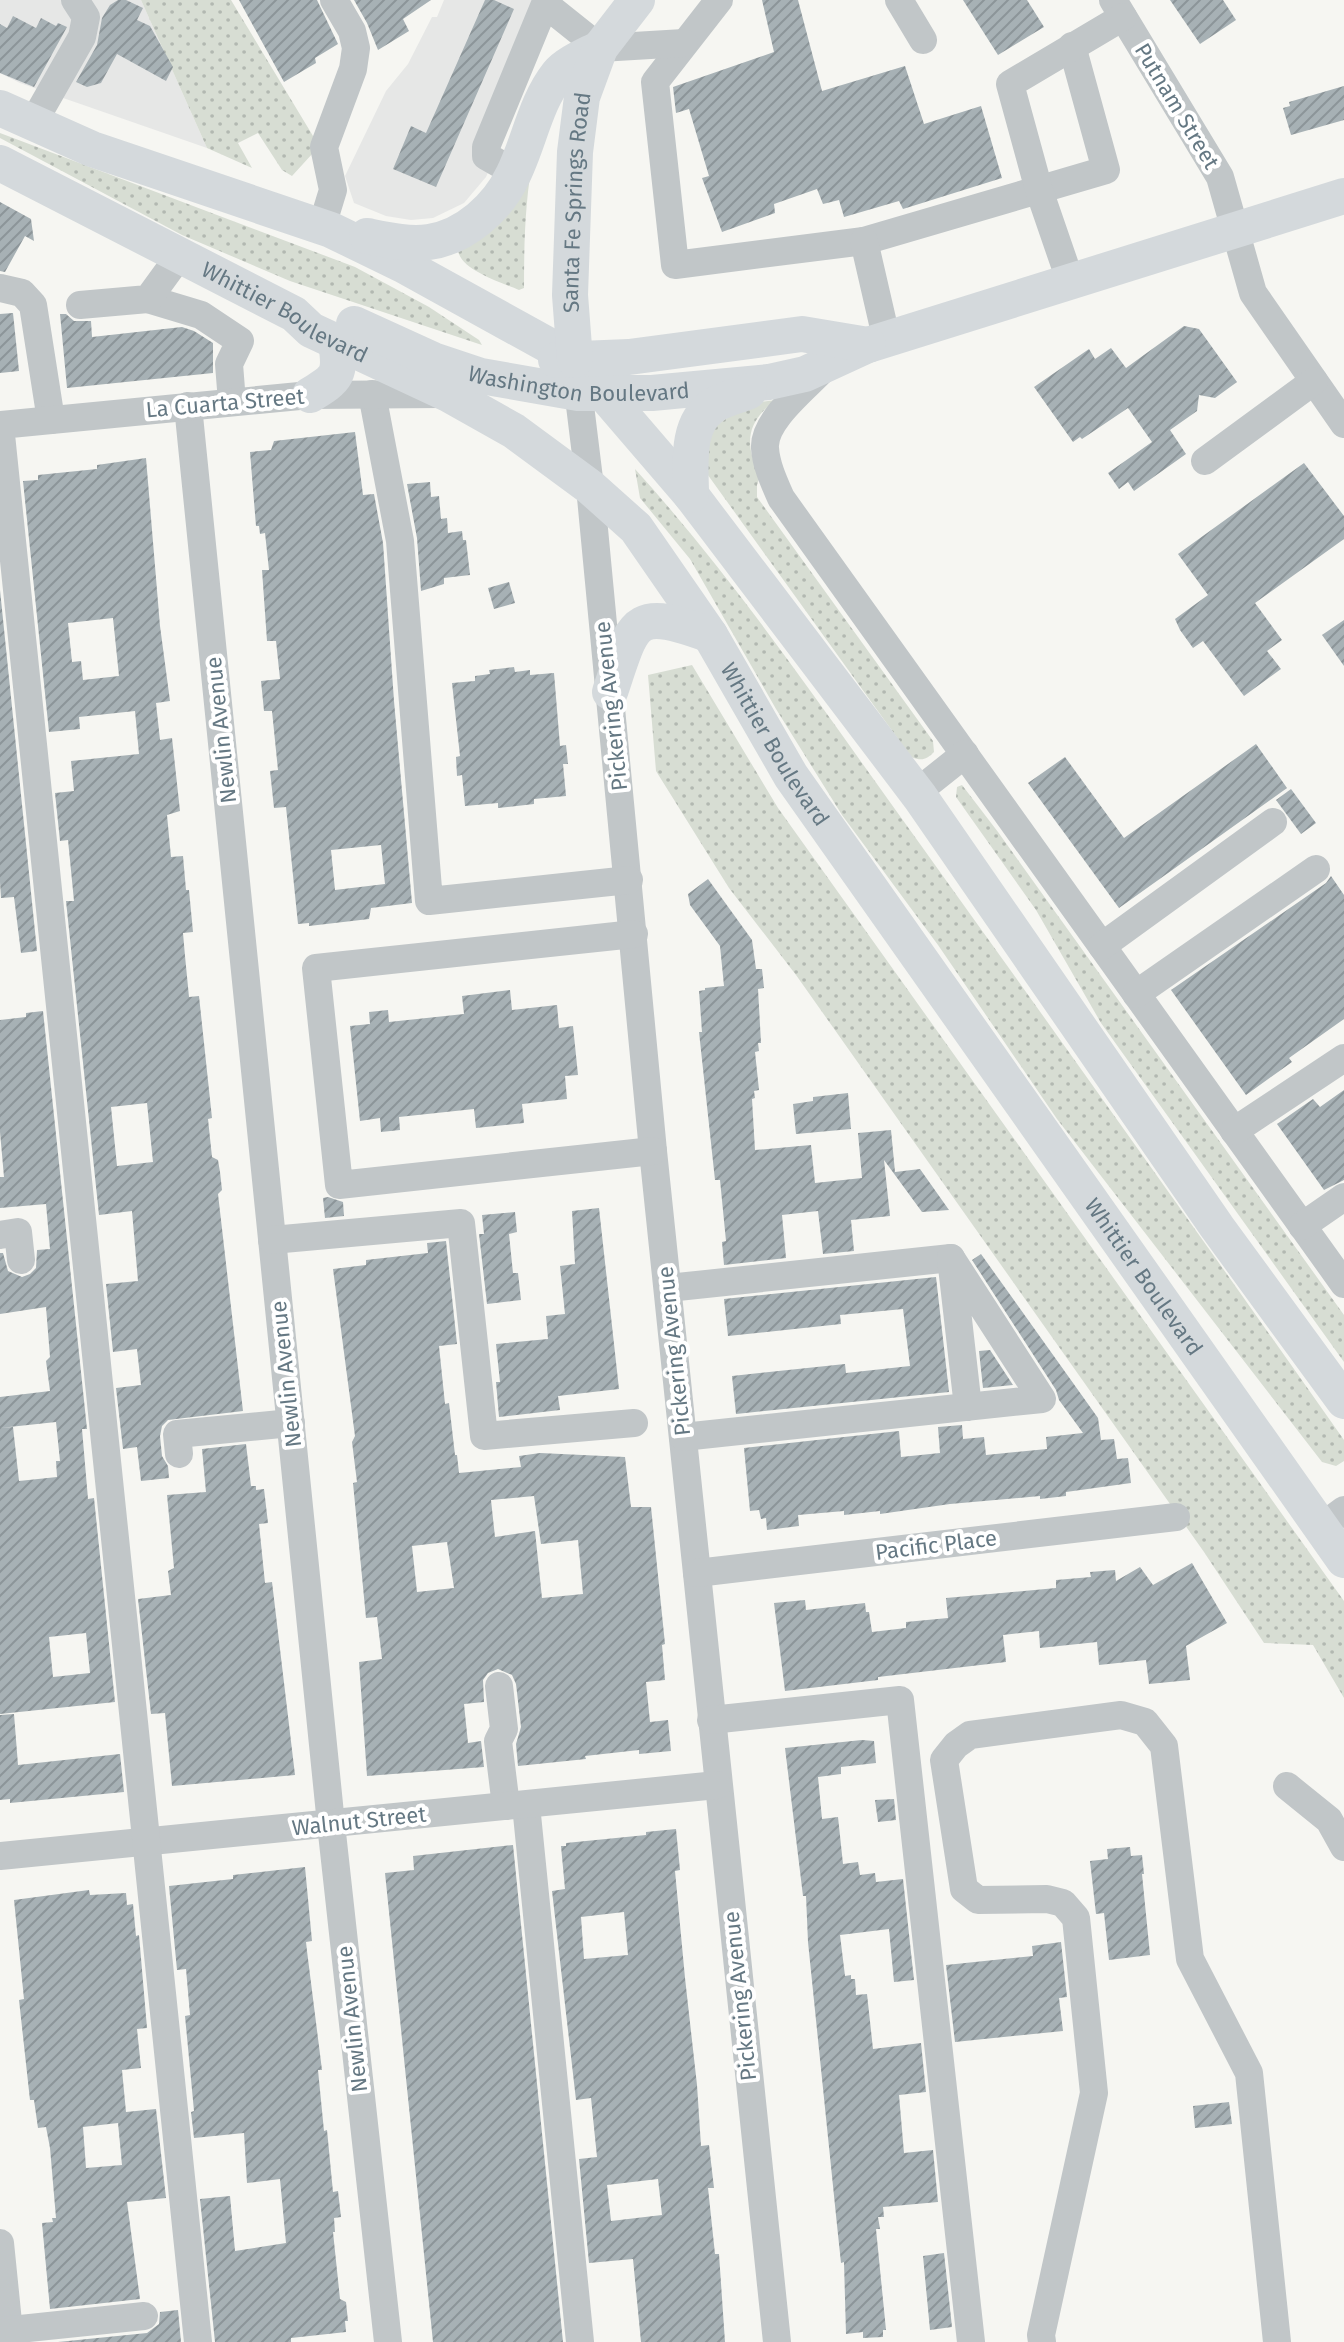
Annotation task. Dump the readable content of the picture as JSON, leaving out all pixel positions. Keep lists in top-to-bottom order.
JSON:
{
  "streets": {
    "main road": ["Santa Fe Springs Road", "Whittier Boulevard", "Washington Boulevard"],
    "street": [
      "Putnam Street",
      "La Cuarta Street",
      "Pickering Avenue",
      "Newlin Avenue",
      "Pacific Place",
      "Walnut Street"
    ]
  },
  "crossings": [
    ["Putnam Street", "Washington Boulevard"],
    ["Santa Fe Springs Road", "Washington Boulevard"],
    ["Santa Fe Springs Road", "Pickering Avenue"],
    ["Whittier Boulevard", "La Cuarta Street"],
    ["Whittier Boulevard", "Pickering Avenue"],
    ["Washington Boulevard", "Pickering Avenue"],
    ["La Cuarta Street", "Newlin Avenue"],
    ["Pickering Avenue", "Pacific Place"],
    ["Pickering Avenue", "Walnut Street"],
    ["Newlin Avenue", "Walnut Street"]
  ]
}
